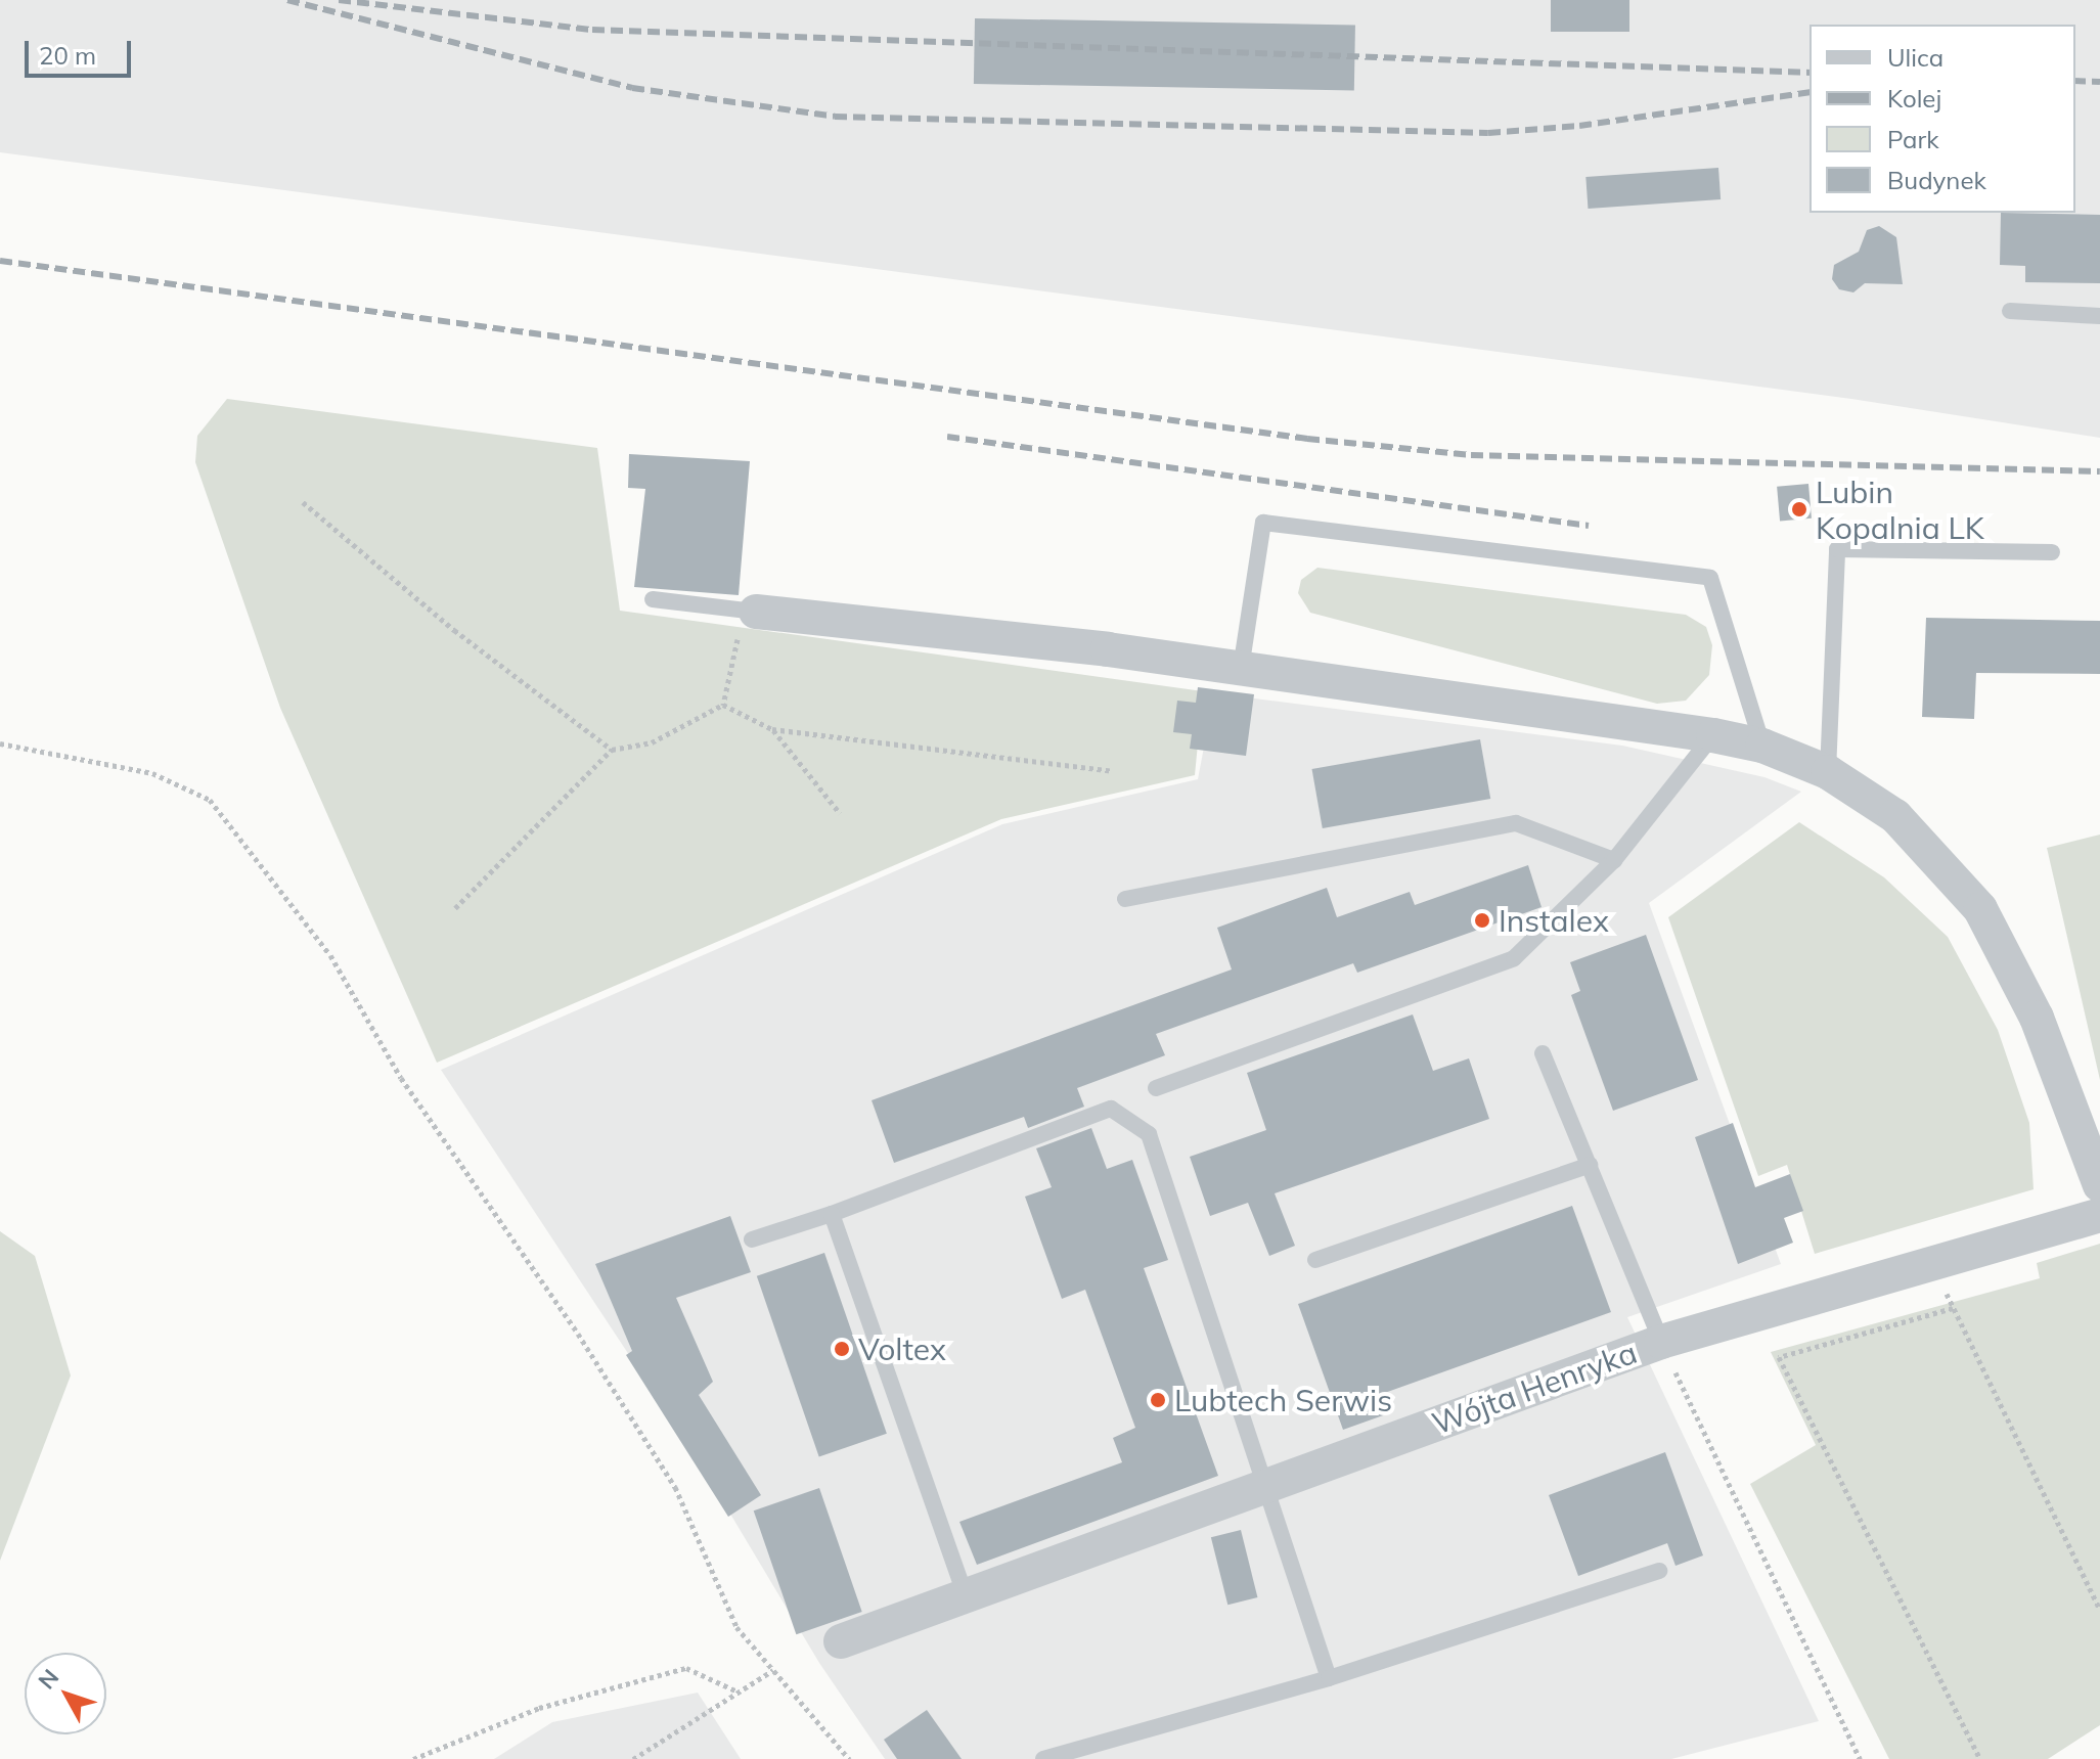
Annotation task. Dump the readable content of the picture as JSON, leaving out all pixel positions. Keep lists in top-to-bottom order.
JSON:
{
  "streets": {
    "street": ["Wójta Henryka"]
  },
  "places": [
    "Lubin Kopalnia LK",
    "Instalex",
    "Voltex",
    "Lubtech Serwis"
  ],
  "legend": [
    "Ulica",
    "Kolej",
    "Park",
    "Budynek"
  ],
  "scale_bar": "20 m",
  "north": "top left"
}
